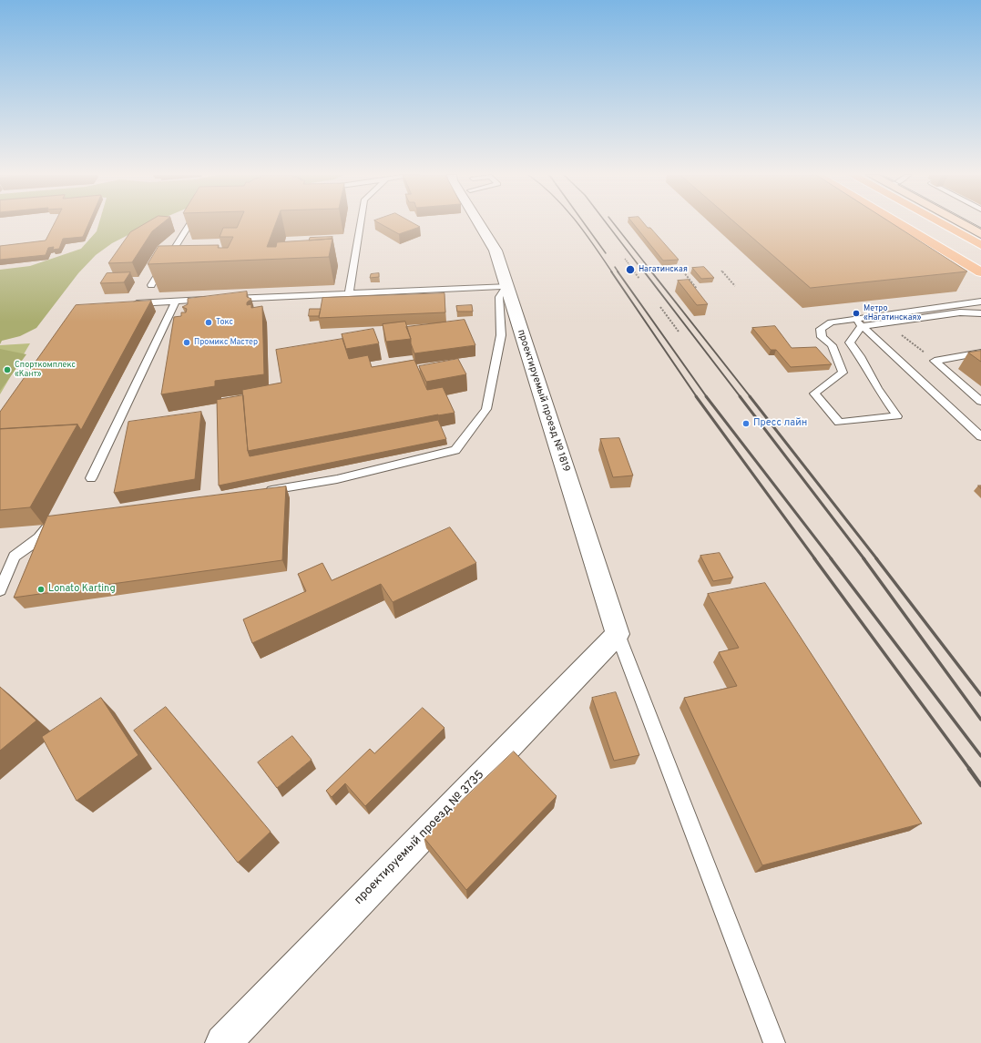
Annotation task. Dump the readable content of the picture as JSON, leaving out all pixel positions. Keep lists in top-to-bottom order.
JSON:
{
  "streets": {
    "street": ["проектируемый проезд № 1819", "проектируемый проезд № 3735"]
  },
  "crossings": [
    ["проектируемый проезд № 1819", "проектируемый проезд № 3735"]
  ],
  "places": [
    "Нагатинская",
    "Метро «Нагатинская»",
    "Токс",
    "Промикс Мастер",
    "Спорткомплекс «Кант»",
    "Пресс лайн",
    "Lonato Karting"
  ]
}
